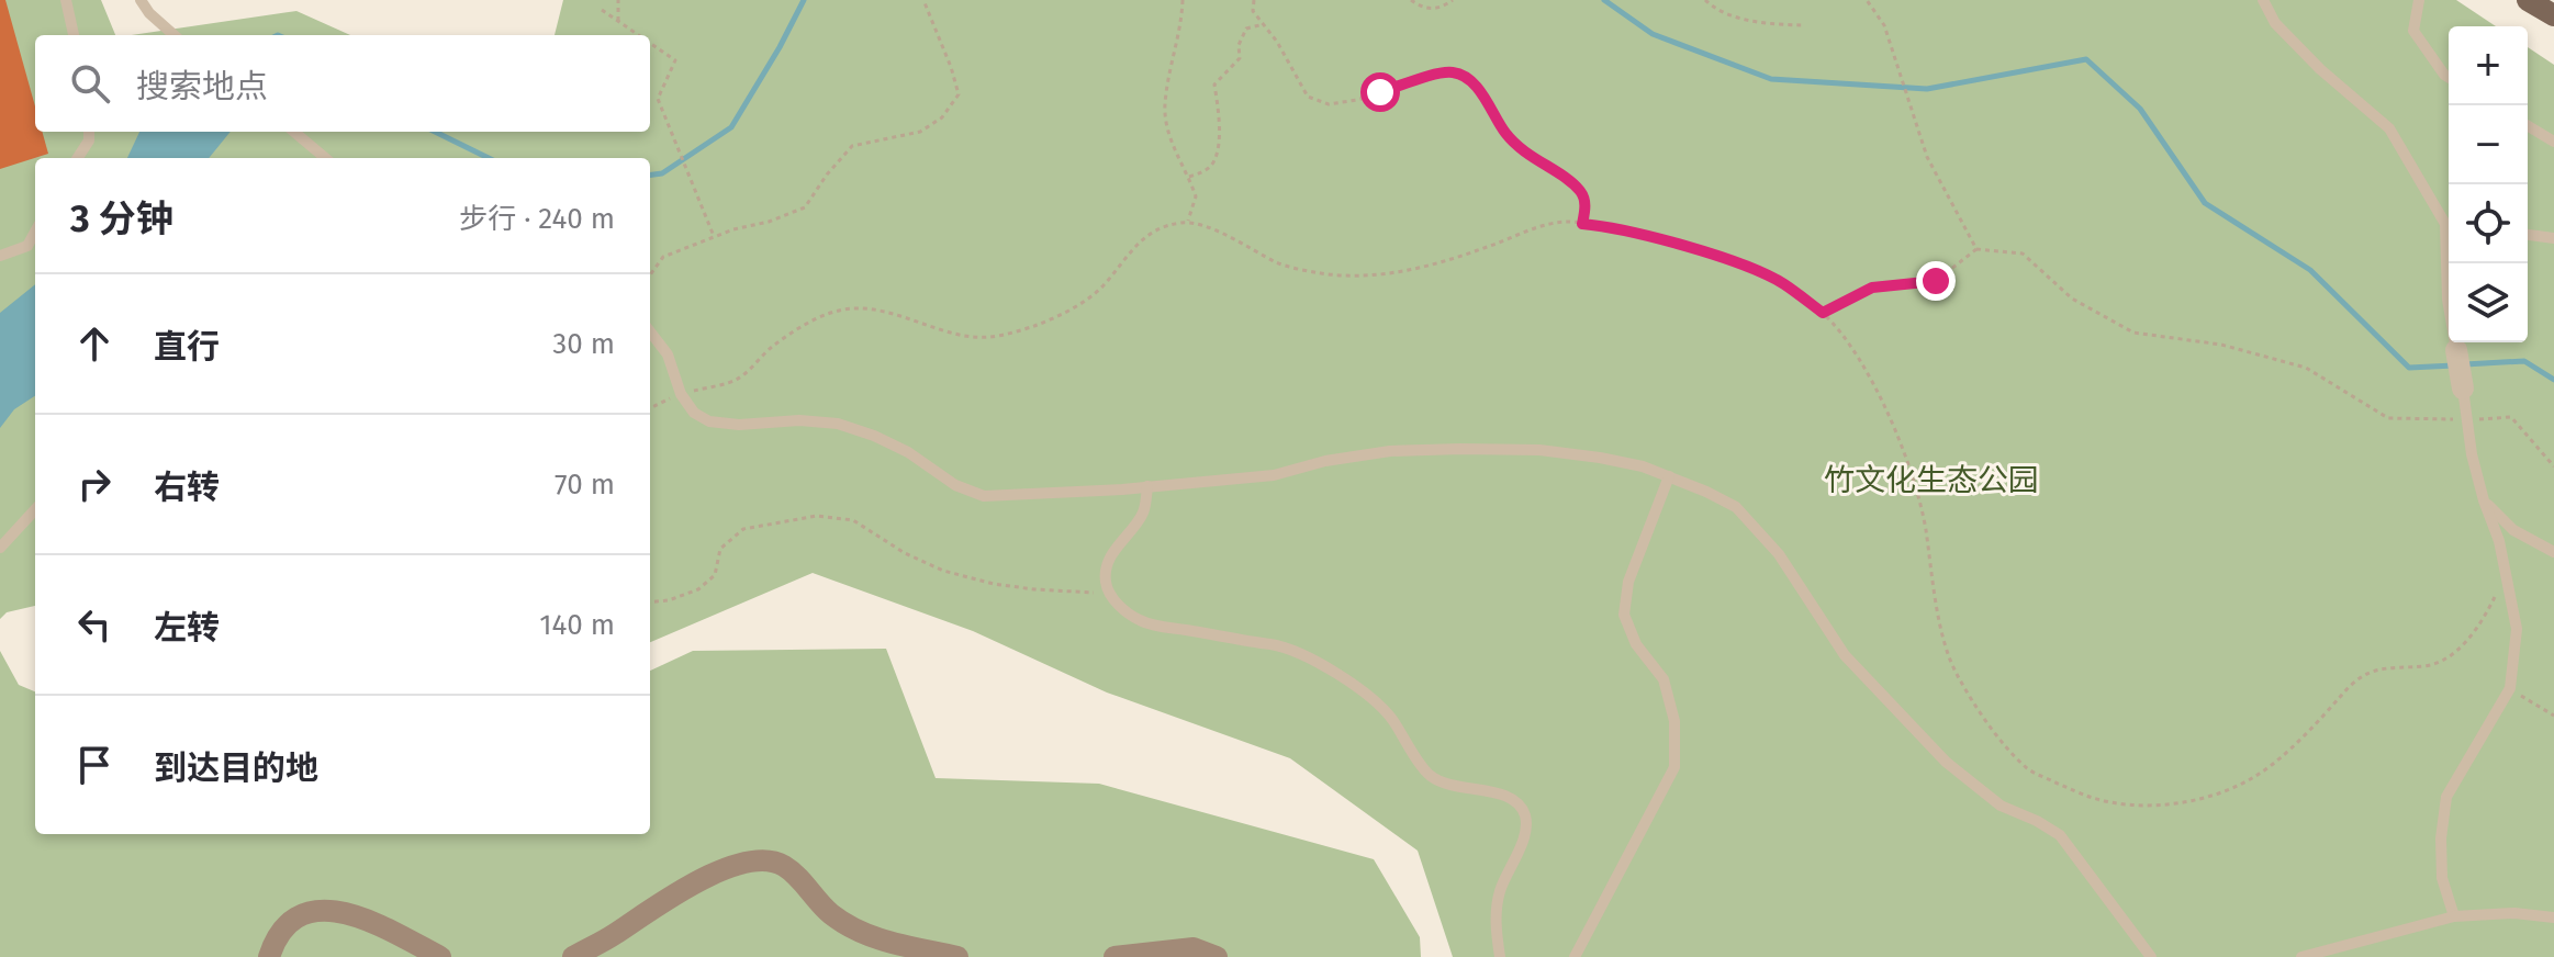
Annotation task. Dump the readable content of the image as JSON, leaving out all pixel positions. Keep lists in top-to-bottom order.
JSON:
{
  "parks": ["竹文化生态公园"],
  "page": {
    "map_buttons": ["+", "−"],
    "search": "搜索地点",
    "heading": ["3 分钟", "步行 · 240 m"],
    "list": [
      ["直行", "30 m"],
      ["右转", "70 m"],
      ["左转", "140 m"],
      "到达目的地"
    ]
  }
}
